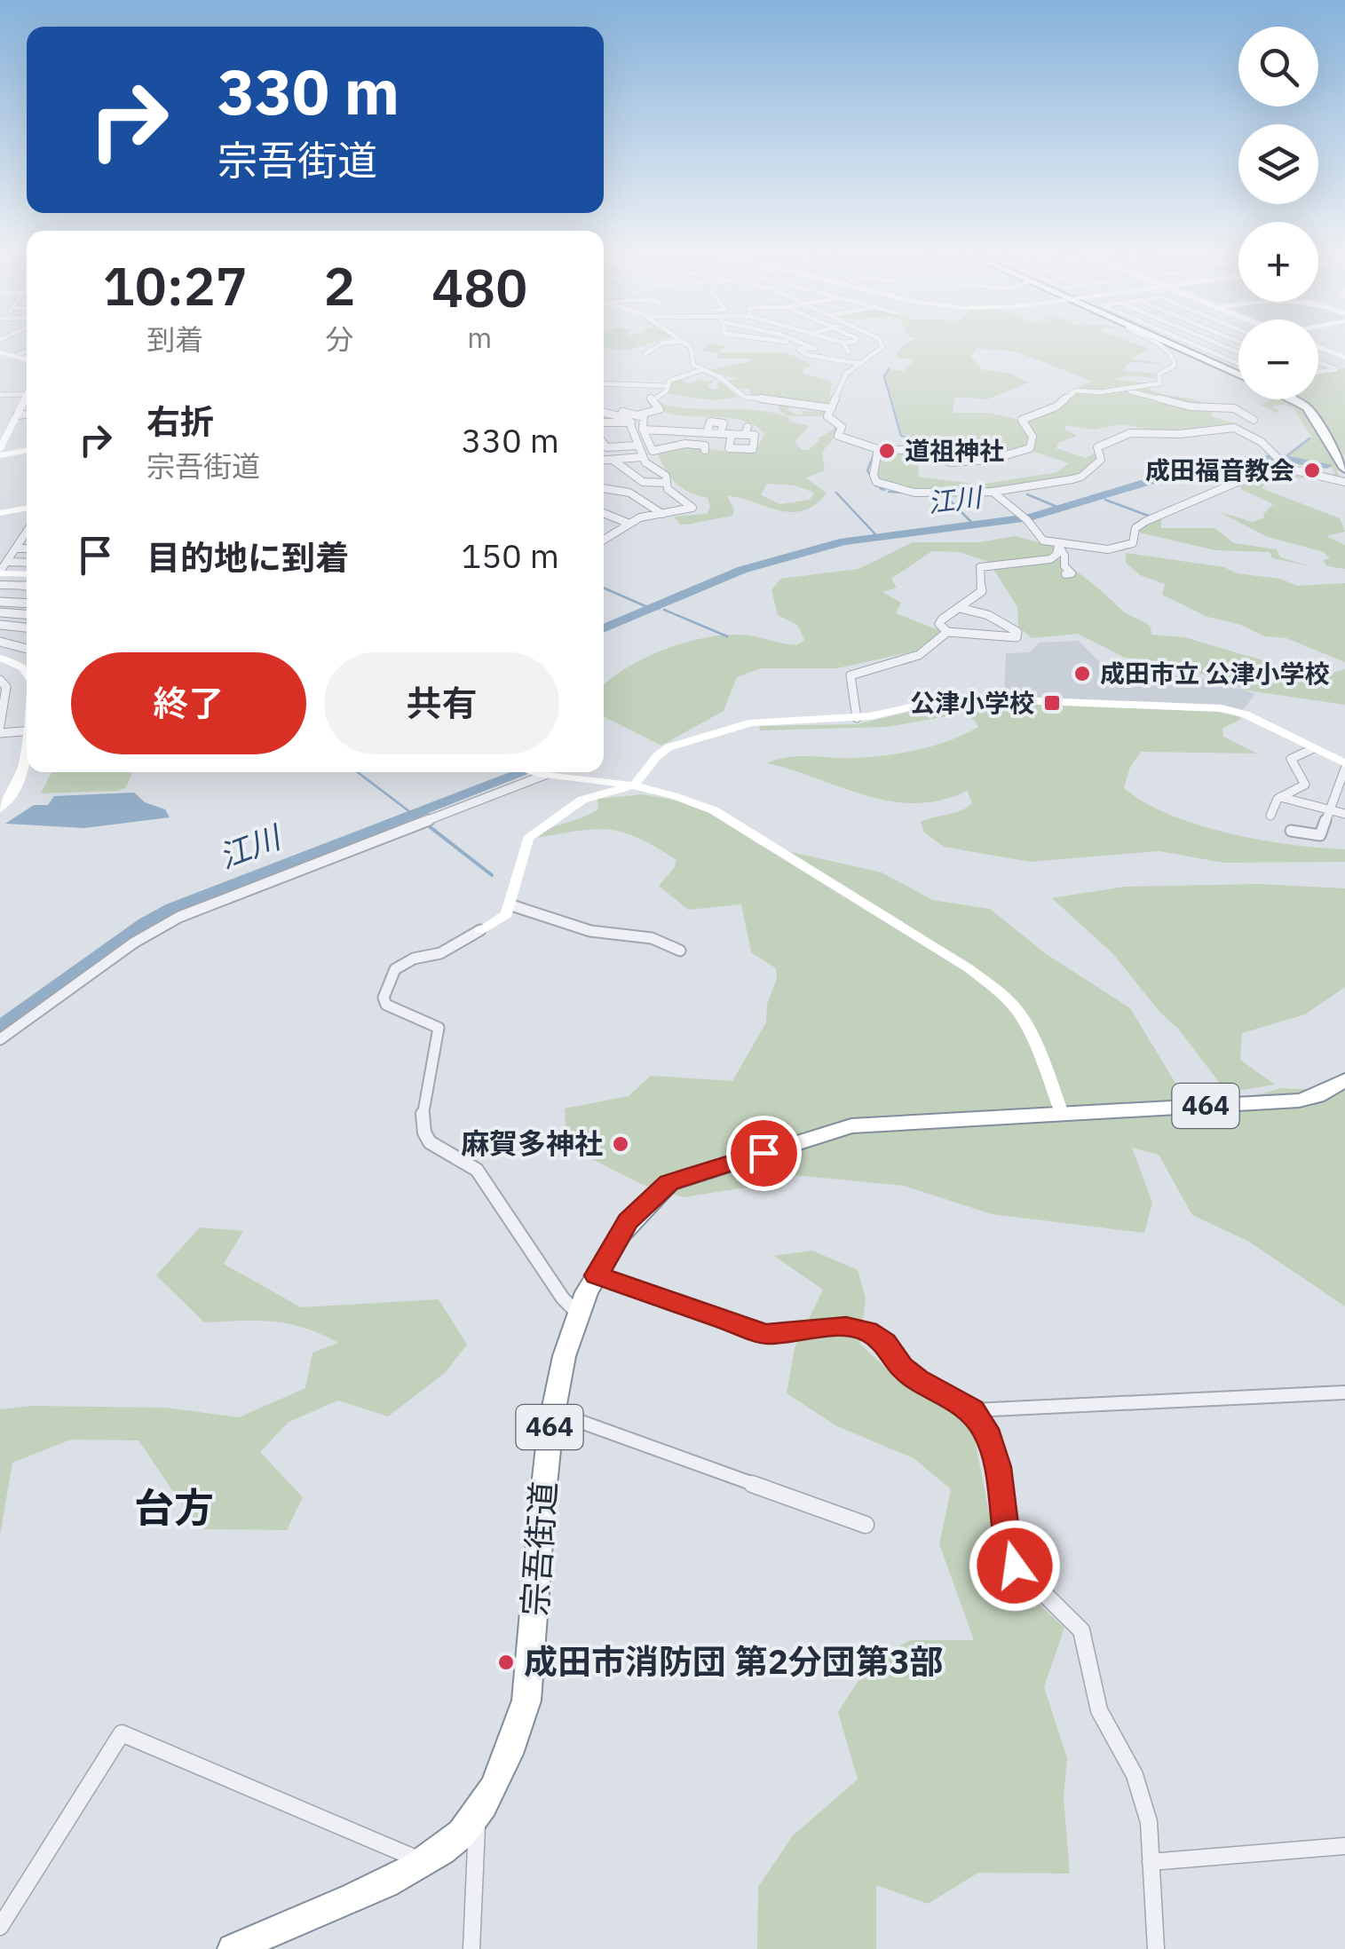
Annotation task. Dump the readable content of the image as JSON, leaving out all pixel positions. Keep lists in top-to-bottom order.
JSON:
{
  "streets": {
    "highway": ["464", "宗吾街道"]
  },
  "districts": ["台方"],
  "water": ["江川"],
  "places": {
    "other": [
      "道祖神社",
      "成田福音教会",
      "成田市立 公津小学校",
      "麻賀多神社",
      "成田市消防団 第2分団第3部"
    ],
    "transit": ["公津小学校"]
  },
  "page": {
    "map_buttons": ["+", "−"],
    "turn": ["330 m", "宗吾街道"],
    "eta": [
      "10:27",
      "到着",
      "2",
      "分",
      "480",
      "m"
    ],
    "list": [
      {
        "name": "右折",
        "note": "宗吾街道",
        "value": "330 m"
      },
      {
        "name": "目的地に到着",
        "value": "150 m"
      }
    ],
    "buttons": ["終了", "共有"]
  }
}
